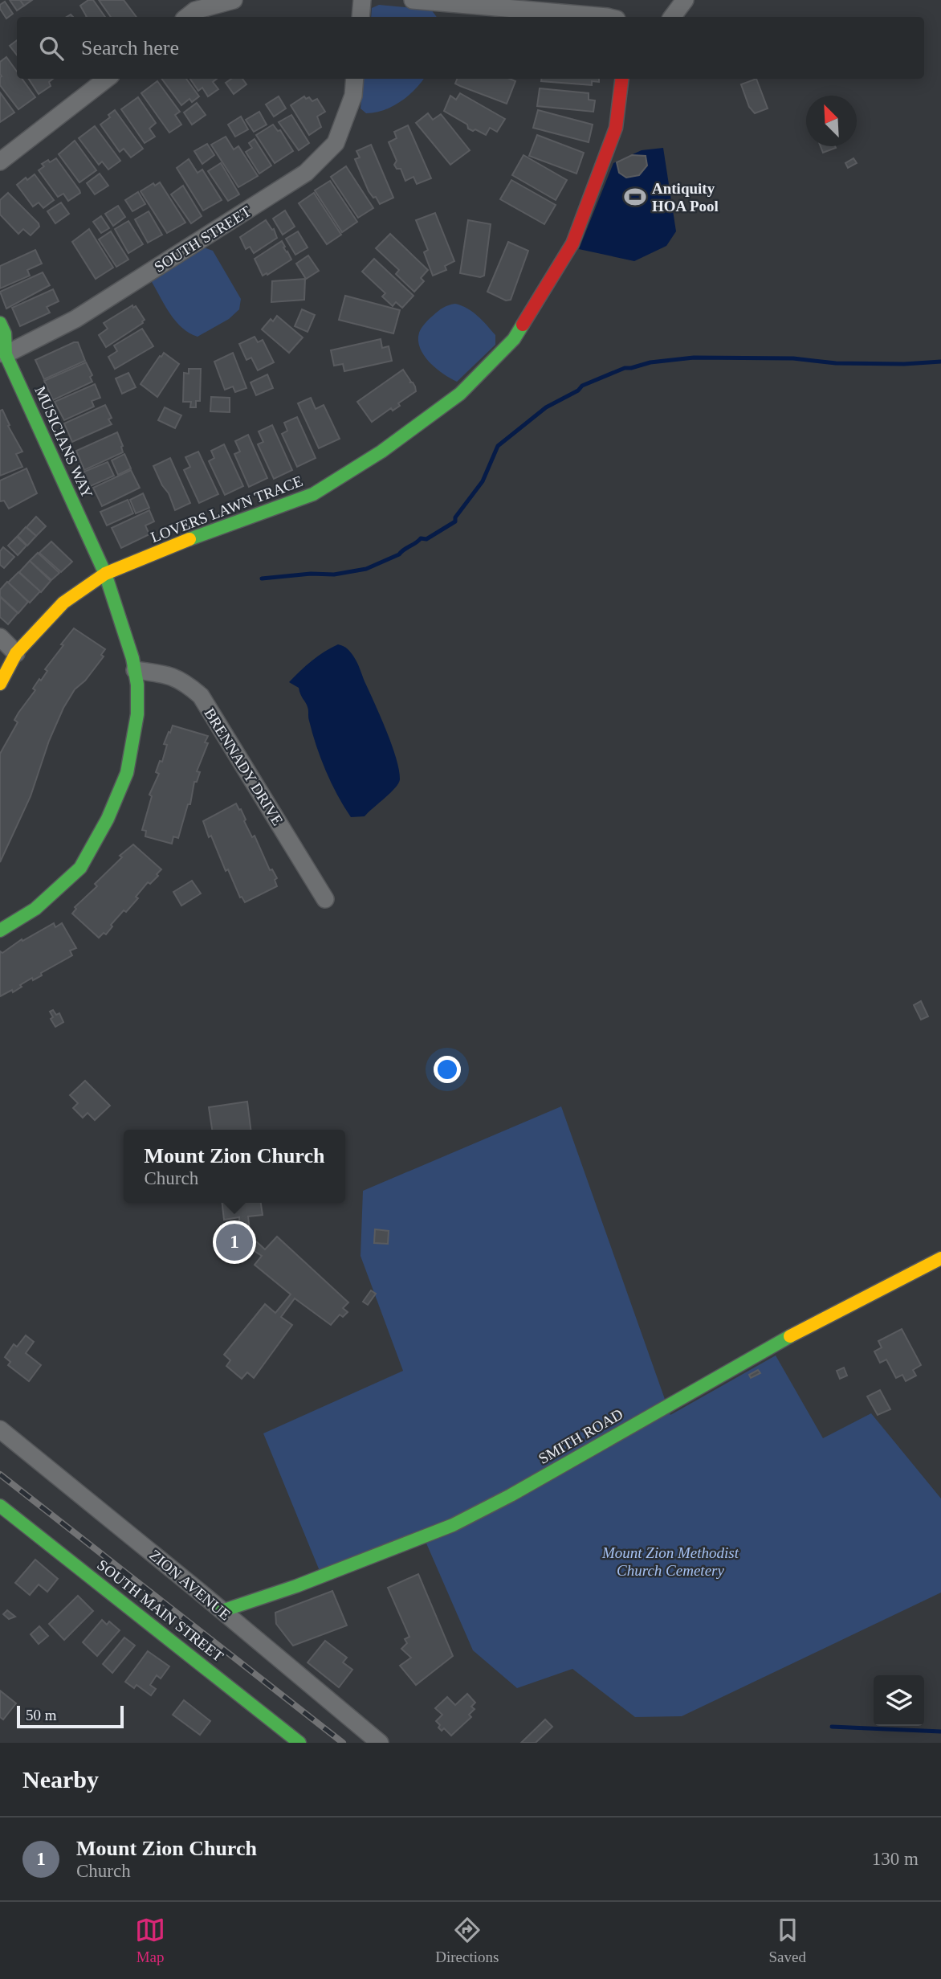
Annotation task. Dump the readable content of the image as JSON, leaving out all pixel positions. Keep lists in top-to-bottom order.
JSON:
{
  "streets": {
    "street": [
      "SOUTH STREET",
      "MUSICIANS WAY",
      "LOVERS LAWN TRACE",
      "BRENNADY DRIVE",
      "SMITH ROAD",
      "ZION AVENUE",
      "SOUTH MAIN STREET"
    ]
  },
  "crossings": [
    ["SOUTH STREET", "MUSICIANS WAY"],
    ["MUSICIANS WAY", "LOVERS LAWN TRACE"],
    ["MUSICIANS WAY", "BRENNADY DRIVE"],
    ["SMITH ROAD", "ZION AVENUE"]
  ],
  "parks": ["Mount Zion Methodist Church Cemetery"],
  "places": {
    "sports": ["Antiquity HOA Pool"]
  },
  "scale_bar": "50 m",
  "north": "top left",
  "page": {
    "search": "Search here",
    "popup": ["Mount Zion Church", "Church"],
    "pins": "1",
    "scale": "50 m",
    "heading": "Nearby",
    "list": [
      {
        "mark": "1",
        "name": "Mount Zion Church",
        "note": "Church",
        "value": "130 m"
      }
    ],
    "nav": ["Map", "Directions", "Saved"]
  }
}
